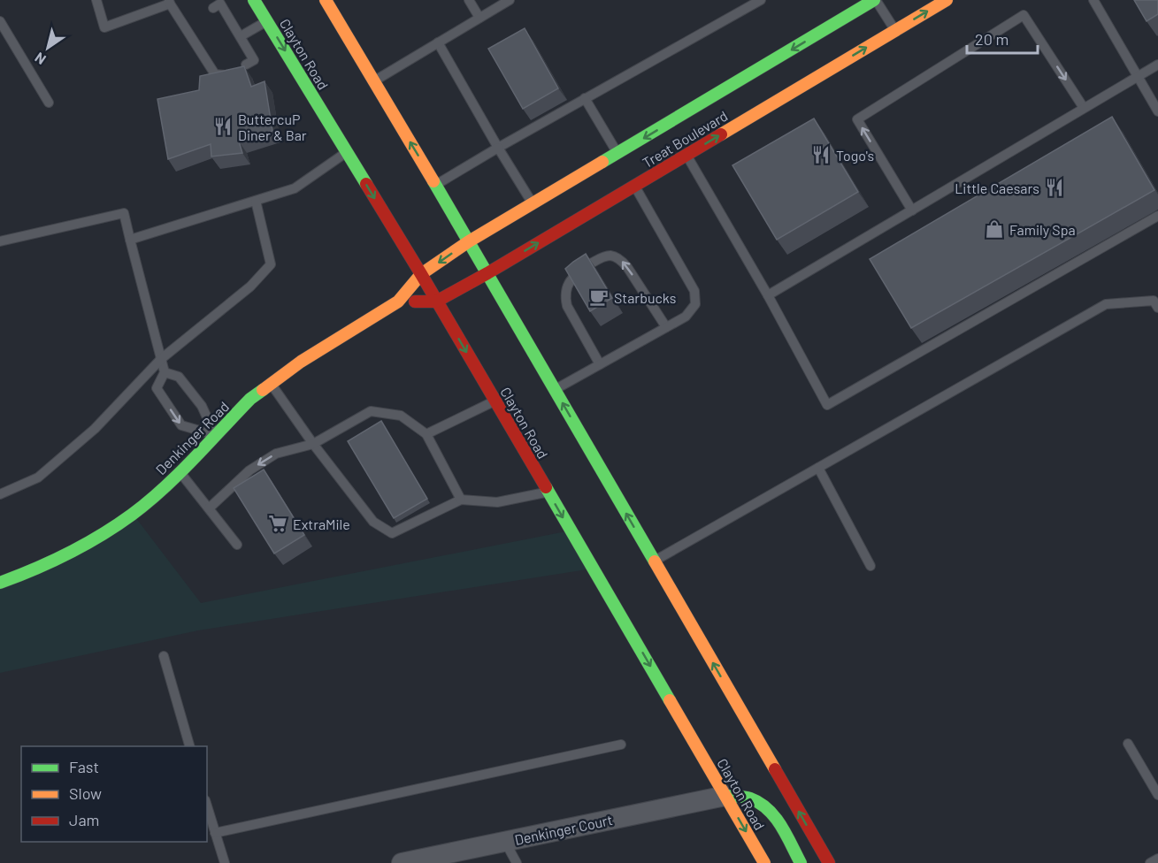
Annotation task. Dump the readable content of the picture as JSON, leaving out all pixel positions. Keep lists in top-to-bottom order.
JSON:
{
  "streets": {
    "main road": ["Clayton Road", "Treat Boulevard", "Denkinger Road"],
    "street": ["Denkinger Court"]
  },
  "crossings": [
    ["Clayton Road", "Treat Boulevard"],
    ["Clayton Road", "Denkinger Road"],
    ["Clayton Road", "Denkinger Court"],
    ["Treat Boulevard", "Denkinger Road"]
  ],
  "places": {
    "restaurant": ["ButtercuP Diner & Bar", "Togo's", "Little Caesars"],
    "shop": ["Family Spa"],
    "cafe": ["Starbucks"],
    "supermarket": ["ExtraMile"]
  },
  "legend": ["Fast", "Slow", "Jam"],
  "scale_bar": "20 m",
  "north": "bottom left"
}
